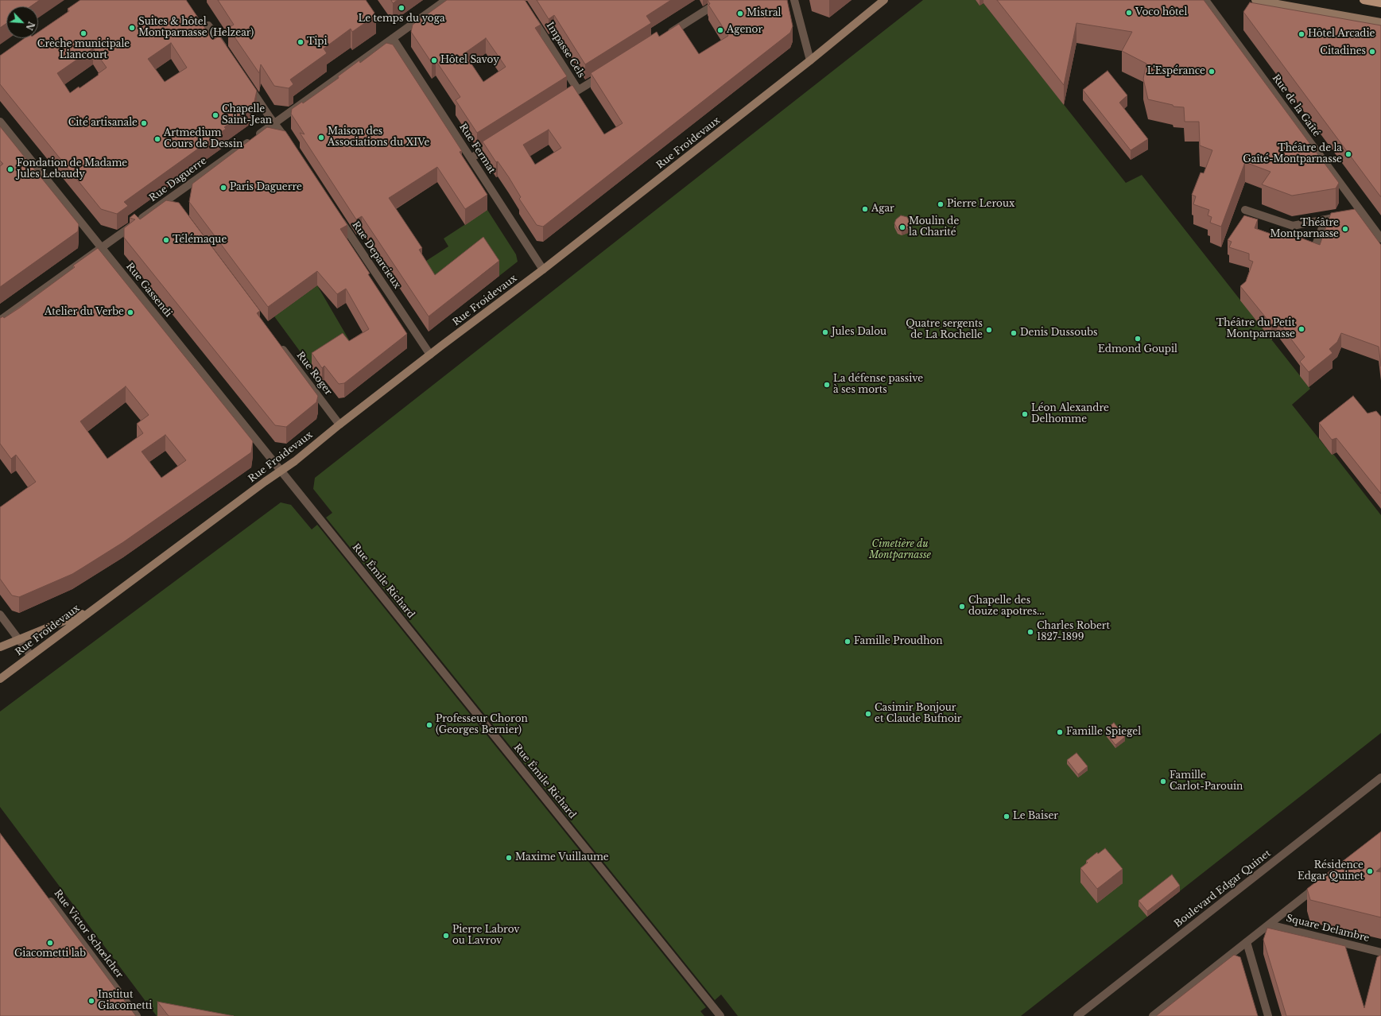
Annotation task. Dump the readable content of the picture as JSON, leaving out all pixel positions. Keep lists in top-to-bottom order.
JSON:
{
  "streets": {
    "main road": ["Rue Froidevaux"],
    "street": [
      "Impasse Cels",
      "Rue de la Gaîté",
      "Rue Fermat",
      "Rue Daguerre",
      "Rue Deparcieux",
      "Rue Gassendi",
      "Rue Roger",
      "Rue Émile Richard",
      "Boulevard Edgar Quinet",
      "Square Delambre",
      "Rue Victor Schœlcher"
    ]
  },
  "crossings": [
    ["Rue Froidevaux", "Rue Fermat"],
    ["Rue Froidevaux", "Rue Deparcieux"],
    ["Rue Froidevaux", "Rue Gassendi"],
    ["Rue Froidevaux", "Rue Roger"],
    ["Rue Froidevaux", "Rue Émile Richard"],
    ["Rue Fermat", "Rue Daguerre"],
    ["Rue Daguerre", "Rue Gassendi"],
    ["Rue Gassendi", "Rue Émile Richard"]
  ],
  "parks": ["Cimetière du Montparnasse"],
  "places": [
    "Le temps du yoga",
    "Voco hôtel",
    "Mistral",
    "Suites & hôtel Montparnasse (Helzear)",
    "Agenor",
    "Crèche municipale Liancourt",
    "Hôtel Arcadie",
    "Tipi",
    "Citadines",
    "Hôtel Savoy",
    "L'Espérance",
    "Chapelle Saint-Jean",
    "Cité artisanale",
    "Maison des Associations du XIVe",
    "Artmedium Cours de Dessin",
    "Théâtre de la Gaîté-Montparnasse",
    "Fondation de Madame Jules Lebaudy",
    "Paris Daguerre",
    "Pierre Leroux",
    "Agar",
    "Moulin de la Charité",
    "Théâtre Montparnasse",
    "Télémaque",
    "Atelier du Verbe",
    "Théâtre du Petit Montparnasse",
    "Quatre sergents de La Rochelle",
    "Jules Dalou",
    "Denis Dussoubs",
    "Edmond Goupil",
    "La défense passive à ses morts",
    "Léon Alexandre Delhomme",
    "Chapelle des douze apotres...",
    "Charles Robert 1827-1899",
    "Famille Proudhon",
    "Casimir Bonjour et Claude Bufnoir",
    "Professeur Choron (Georges Bernier)",
    "Famille Spiegel",
    "Famille Carlot-Parouin",
    "Le Baiser",
    "Maxime Vuillaume",
    "Résidence Edgar Quinet",
    "Pierre Labrov ou Lavrov",
    "Giacometti lab",
    "Institut Giacometti"
  ],
  "north": "bottom right"
}
